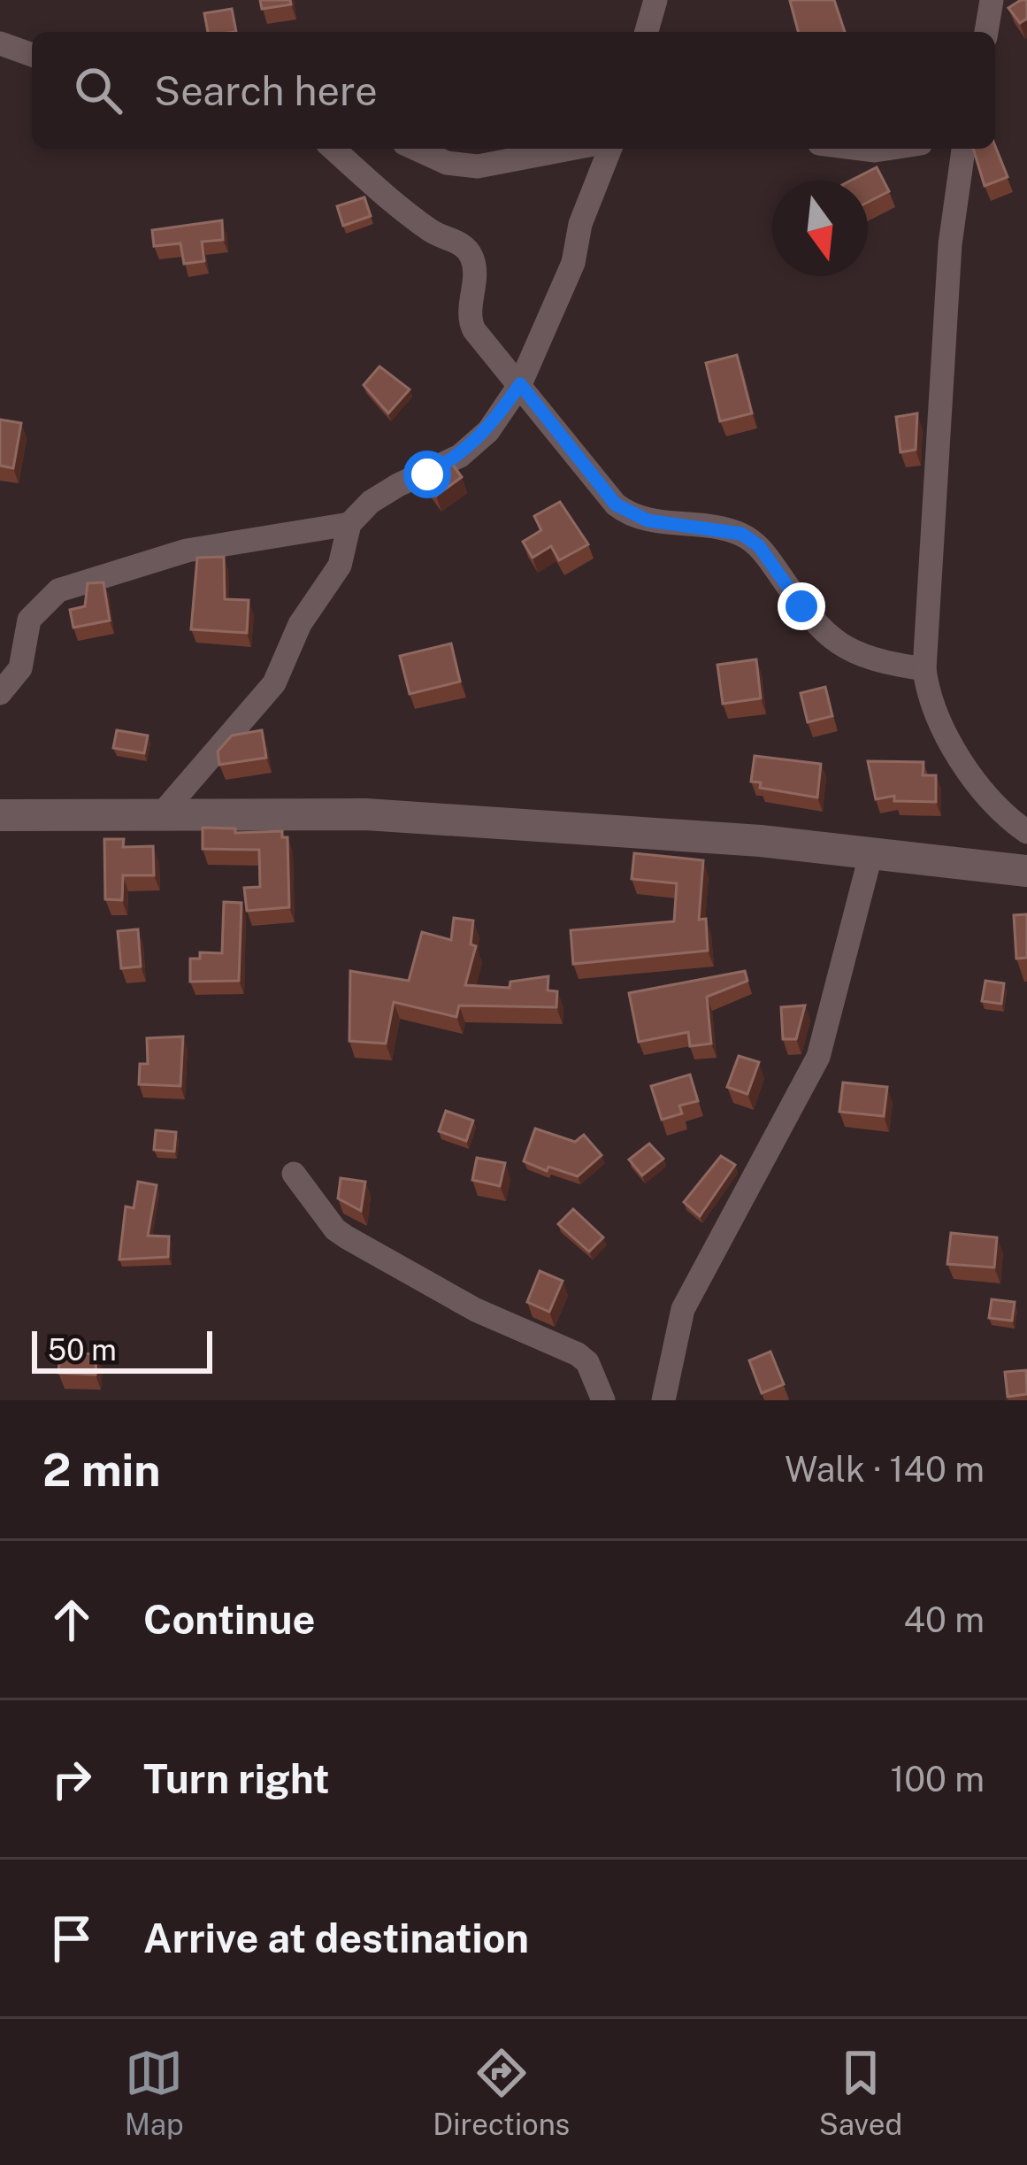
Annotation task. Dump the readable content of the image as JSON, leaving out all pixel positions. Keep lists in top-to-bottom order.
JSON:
{
  "scale_bar": "50 m",
  "north": "bottom",
  "page": {
    "search": "Search here",
    "scale": "50 m",
    "heading": ["2 min", "Walk · 140 m"],
    "list": [
      ["Continue", "40 m"],
      ["Turn right", "100 m"],
      "Arrive at destination"
    ],
    "nav": ["Map", "Directions", "Saved"]
  }
}
